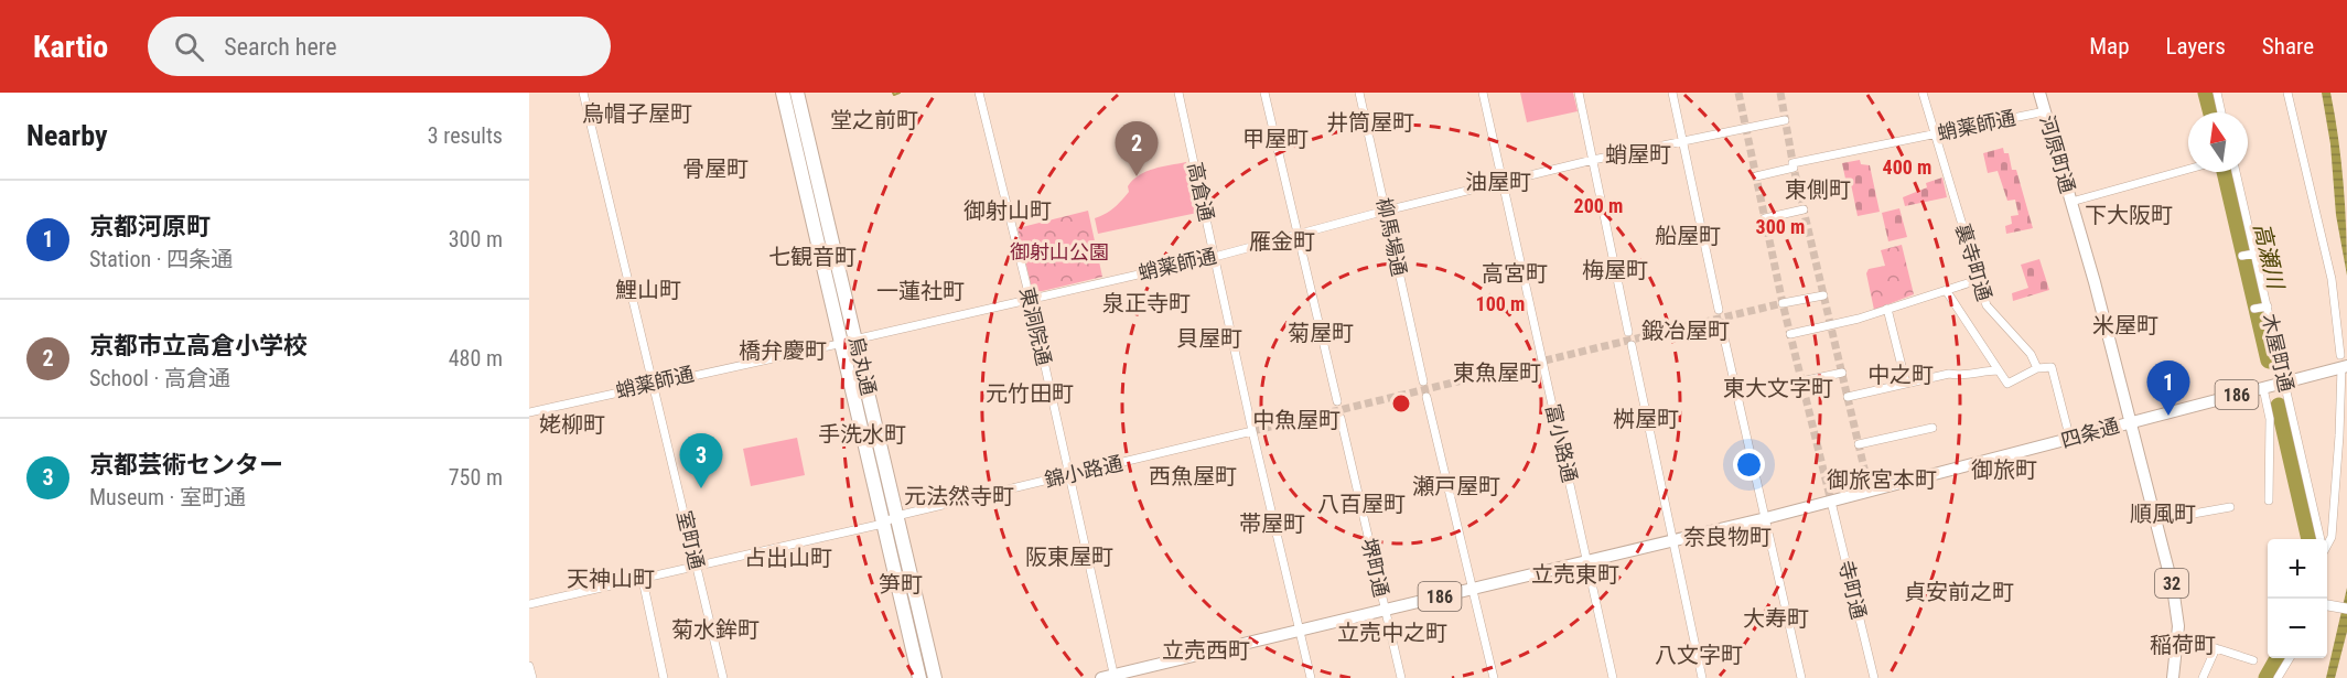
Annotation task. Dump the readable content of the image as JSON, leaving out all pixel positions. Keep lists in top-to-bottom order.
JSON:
{
  "streets": {
    "highway": ["烏丸通"],
    "main road": [
      "河原町通",
      "186",
      "四条通",
      "32"
    ],
    "street": [
      "蛸薬師通",
      "高倉通",
      "柳馬場通",
      "裏寺町通",
      "東洞院通",
      "木屋町通",
      "富小路通",
      "錦小路通",
      "室町通",
      "堺町通",
      "寺町通"
    ]
  },
  "crossings": [
    ["蛸薬師通", "河原町通"],
    ["蛸薬師通", "高倉通"],
    ["蛸薬師通", "柳馬場通"],
    ["蛸薬師通", "裏寺町通"],
    ["蛸薬師通", "東洞院通"],
    ["蛸薬師通", "烏丸通"],
    ["蛸薬師通", "富小路通"],
    ["蛸薬師通", "室町通"],
    ["河原町通", "四条通"],
    ["高倉通", "四条通"],
    ["高倉通", "錦小路通"],
    ["裏寺町通", "四条通"],
    ["東洞院通", "四条通"],
    ["東洞院通", "錦小路通"],
    ["木屋町通", "四条通"],
    ["烏丸通", "錦小路通"],
    ["四条通", "富小路通"],
    ["四条通", "堺町通"],
    ["四条通", "寺町通"],
    ["錦小路通", "室町通"]
  ],
  "districts": [
    "烏帽子屋町",
    "堂之前町",
    "井筒屋町",
    "甲屋町",
    "蛸屋町",
    "骨屋町",
    "油屋町",
    "東側町",
    "御射山町",
    "下大阪町",
    "船屋町",
    "雁金町",
    "七観音町",
    "梅屋町",
    "高宮町",
    "鯉山町",
    "一蓮社町",
    "泉正寺町",
    "米屋町",
    "鍛冶屋町",
    "菊屋町",
    "貝屋町",
    "橋弁慶町",
    "東魚屋町",
    "中之町",
    "東大文字町",
    "元竹田町",
    "桝屋町",
    "中魚屋町",
    "姥柳町",
    "手洗水町",
    "御旅町",
    "西魚屋町",
    "御旅宮本町",
    "瀬戸屋町",
    "元法然寺町",
    "八百屋町",
    "順風町",
    "帯屋町",
    "奈良物町",
    "阪東屋町",
    "占出山町",
    "立売東町",
    "天神山町",
    "笋町",
    "貞安前之町",
    "大寿町",
    "菊水鉾町",
    "立売中之町",
    "稲荷町",
    "立売西町",
    "八文字町"
  ],
  "water": ["高瀬川"],
  "parks": ["御射山公園"],
  "north": "top",
  "page": {
    "header": "Kartio",
    "search": "Search here",
    "nav": ["Map", "Layers", "Share"],
    "heading": ["Nearby", "3 results"],
    "pins": ["2", "1", "3"],
    "list": [
      {
        "mark": "1",
        "name": "京都河原町",
        "note": "Station · 四条通",
        "value": "300 m"
      },
      {
        "mark": "2",
        "name": "京都市立高倉小学校",
        "note": "School · 高倉通",
        "value": "480 m"
      },
      {
        "mark": "3",
        "name": "京都芸術センター",
        "note": "Museum · 室町通",
        "value": "750 m"
      }
    ],
    "map_buttons": ["+", "−"]
  },
  "rings": [
    "400 m",
    "200 m",
    "300 m",
    "100 m"
  ]
}
